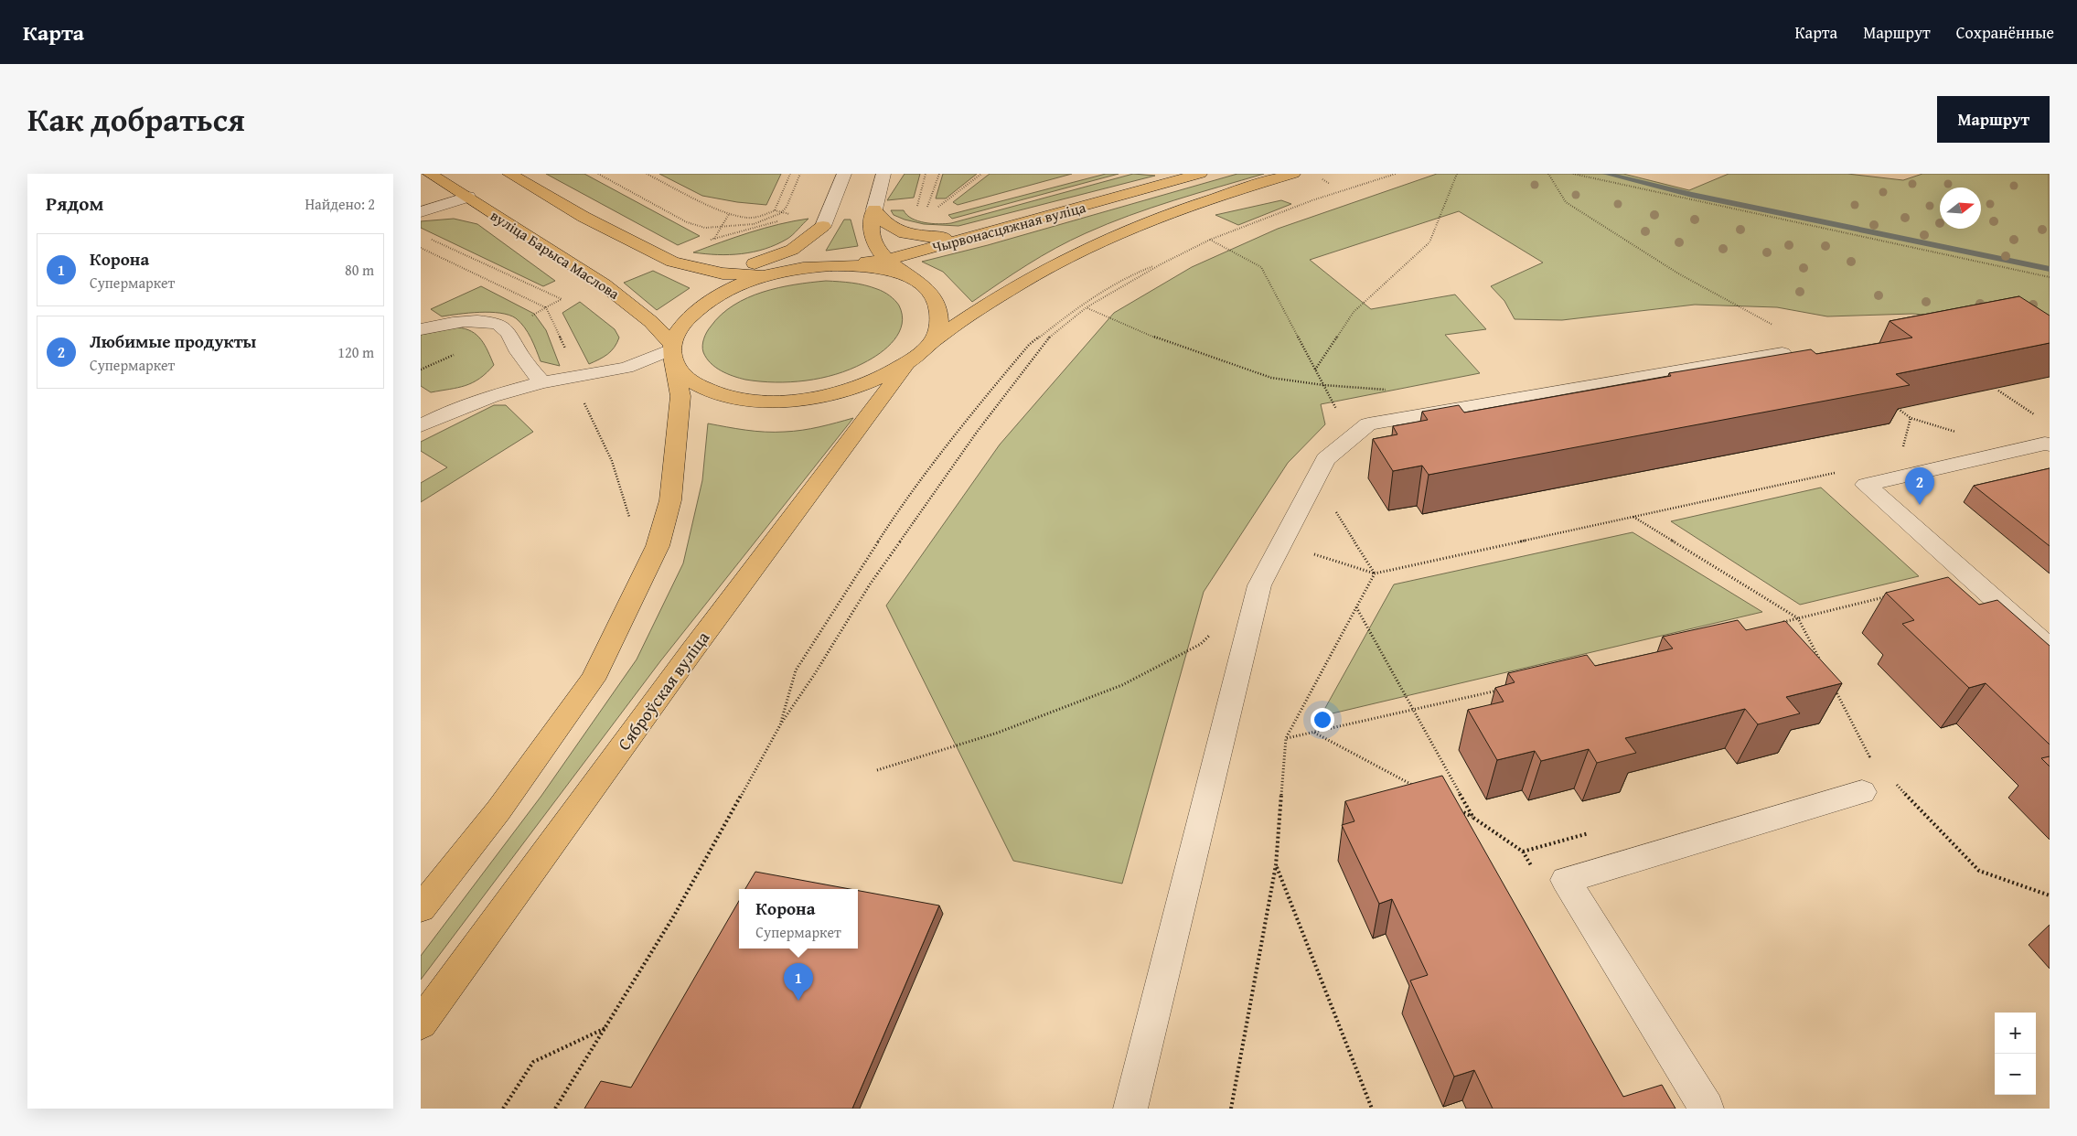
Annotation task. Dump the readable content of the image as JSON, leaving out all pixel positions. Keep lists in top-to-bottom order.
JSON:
{
  "streets": {
    "main road": ["Чырвонасцяжная вуліца", "вуліца Барыса Маслова", "Сяброўская вуліца"]
  },
  "crossings": [
    ["вуліца Барыса Маслова", "Сяброўская вуліца"]
  ],
  "north": "right",
  "page": {
    "header": "Карта",
    "nav": ["Карта", "Маршрут", "Сохранённые"],
    "title": "Как добраться",
    "buttons": "Маршрут",
    "heading": ["Рядом", "Найдено: 2"],
    "list": [
      {
        "mark": "1",
        "name": "Корона",
        "note": "Супермаркет",
        "value": "80 m"
      },
      {
        "mark": "2",
        "name": "Любимые продукты",
        "note": "Супермаркет",
        "value": "120 m"
      }
    ],
    "pins": ["2", "1"],
    "popup": ["Корона", "Супермаркет"],
    "map_buttons": ["+", "−"]
  }
}
